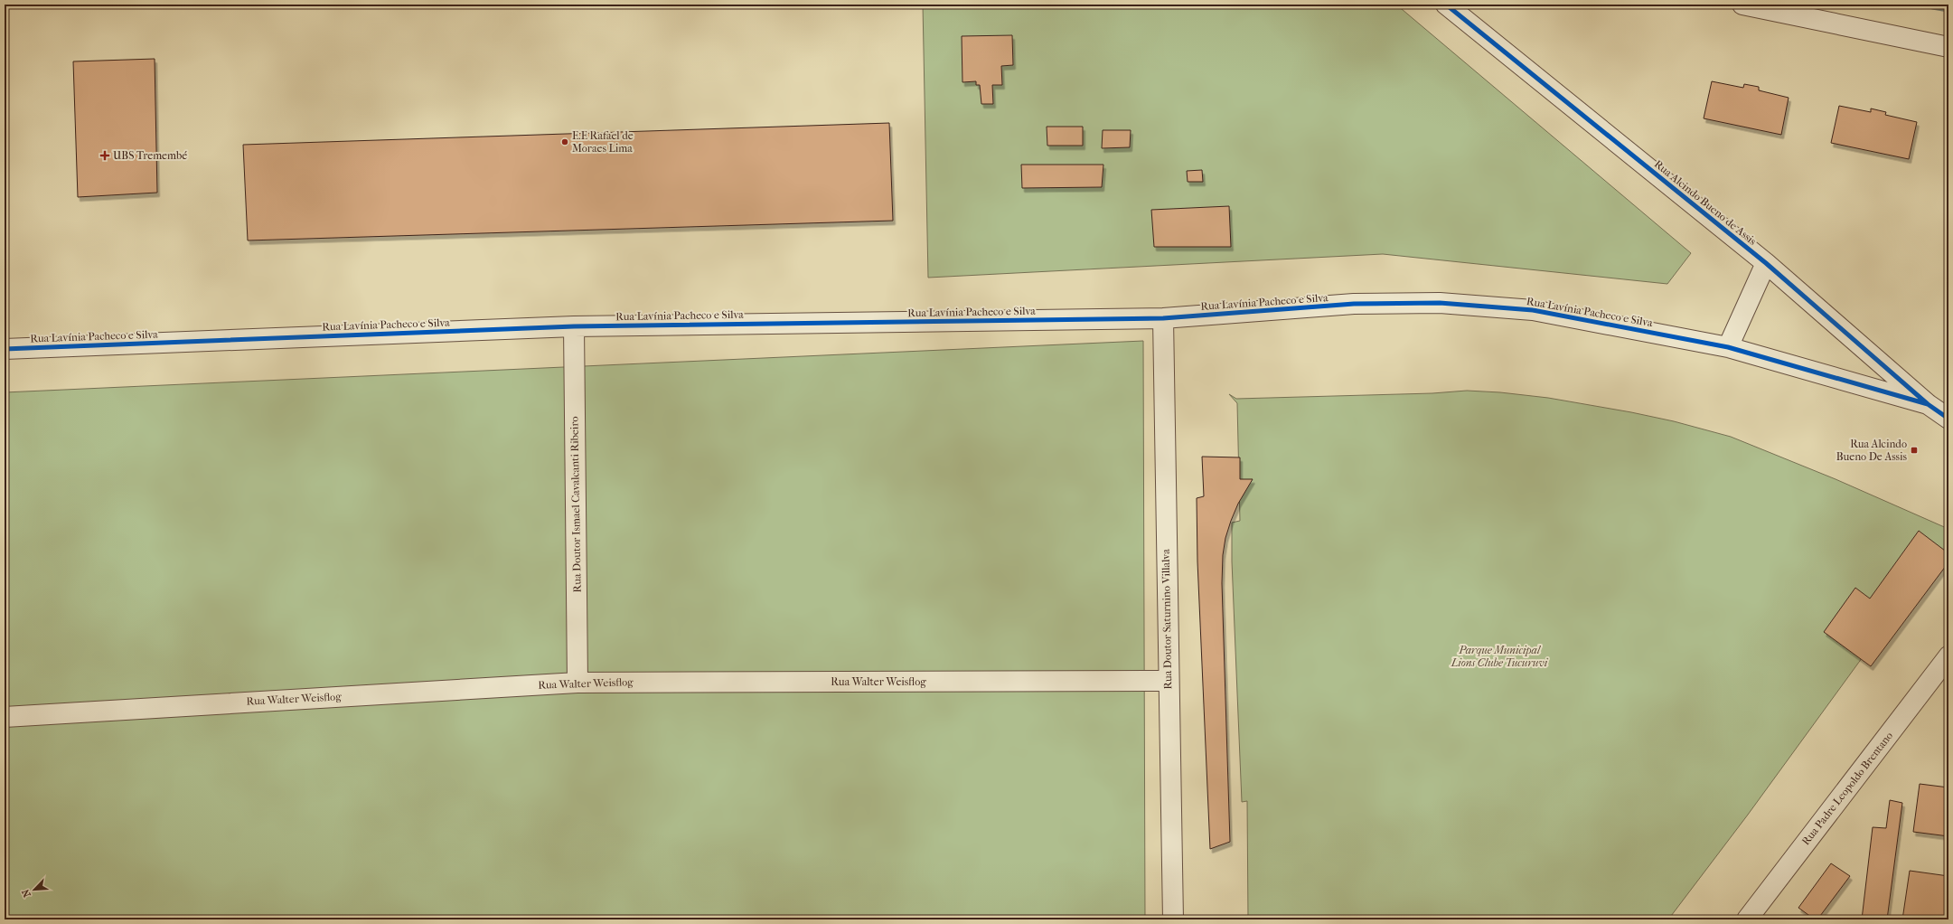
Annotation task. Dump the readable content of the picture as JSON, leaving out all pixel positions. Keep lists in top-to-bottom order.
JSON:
{
  "streets": {
    "street": [
      "Rua Alcindo Bueno de Assis",
      "Rua Lavínia Pacheco e Silva",
      "Rua Doutor Ismael Cavalcanti Ribeiro",
      "Rua Doutor Saturnino Villalva",
      "Rua Walter Weisflog",
      "Rua Padre Leopoldo Brentano"
    ]
  },
  "crossings": [
    ["Rua Alcindo Bueno de Assis", "Rua Lavínia Pacheco e Silva"],
    ["Rua Lavínia Pacheco e Silva", "Rua Doutor Ismael Cavalcanti Ribeiro"],
    ["Rua Lavínia Pacheco e Silva", "Rua Doutor Saturnino Villalva"],
    ["Rua Doutor Ismael Cavalcanti Ribeiro", "Rua Walter Weisflog"],
    ["Rua Doutor Saturnino Villalva", "Rua Walter Weisflog"]
  ],
  "parks": ["Parque Municipal Lions Clube Tucuruvi"],
  "places": {
    "other": ["E.E Rafael de Moraes Lima"],
    "health": ["UBS Tremembé"],
    "transit": ["Rua Alcindo Bueno De Assis"]
  },
  "north": "bottom left"
}
